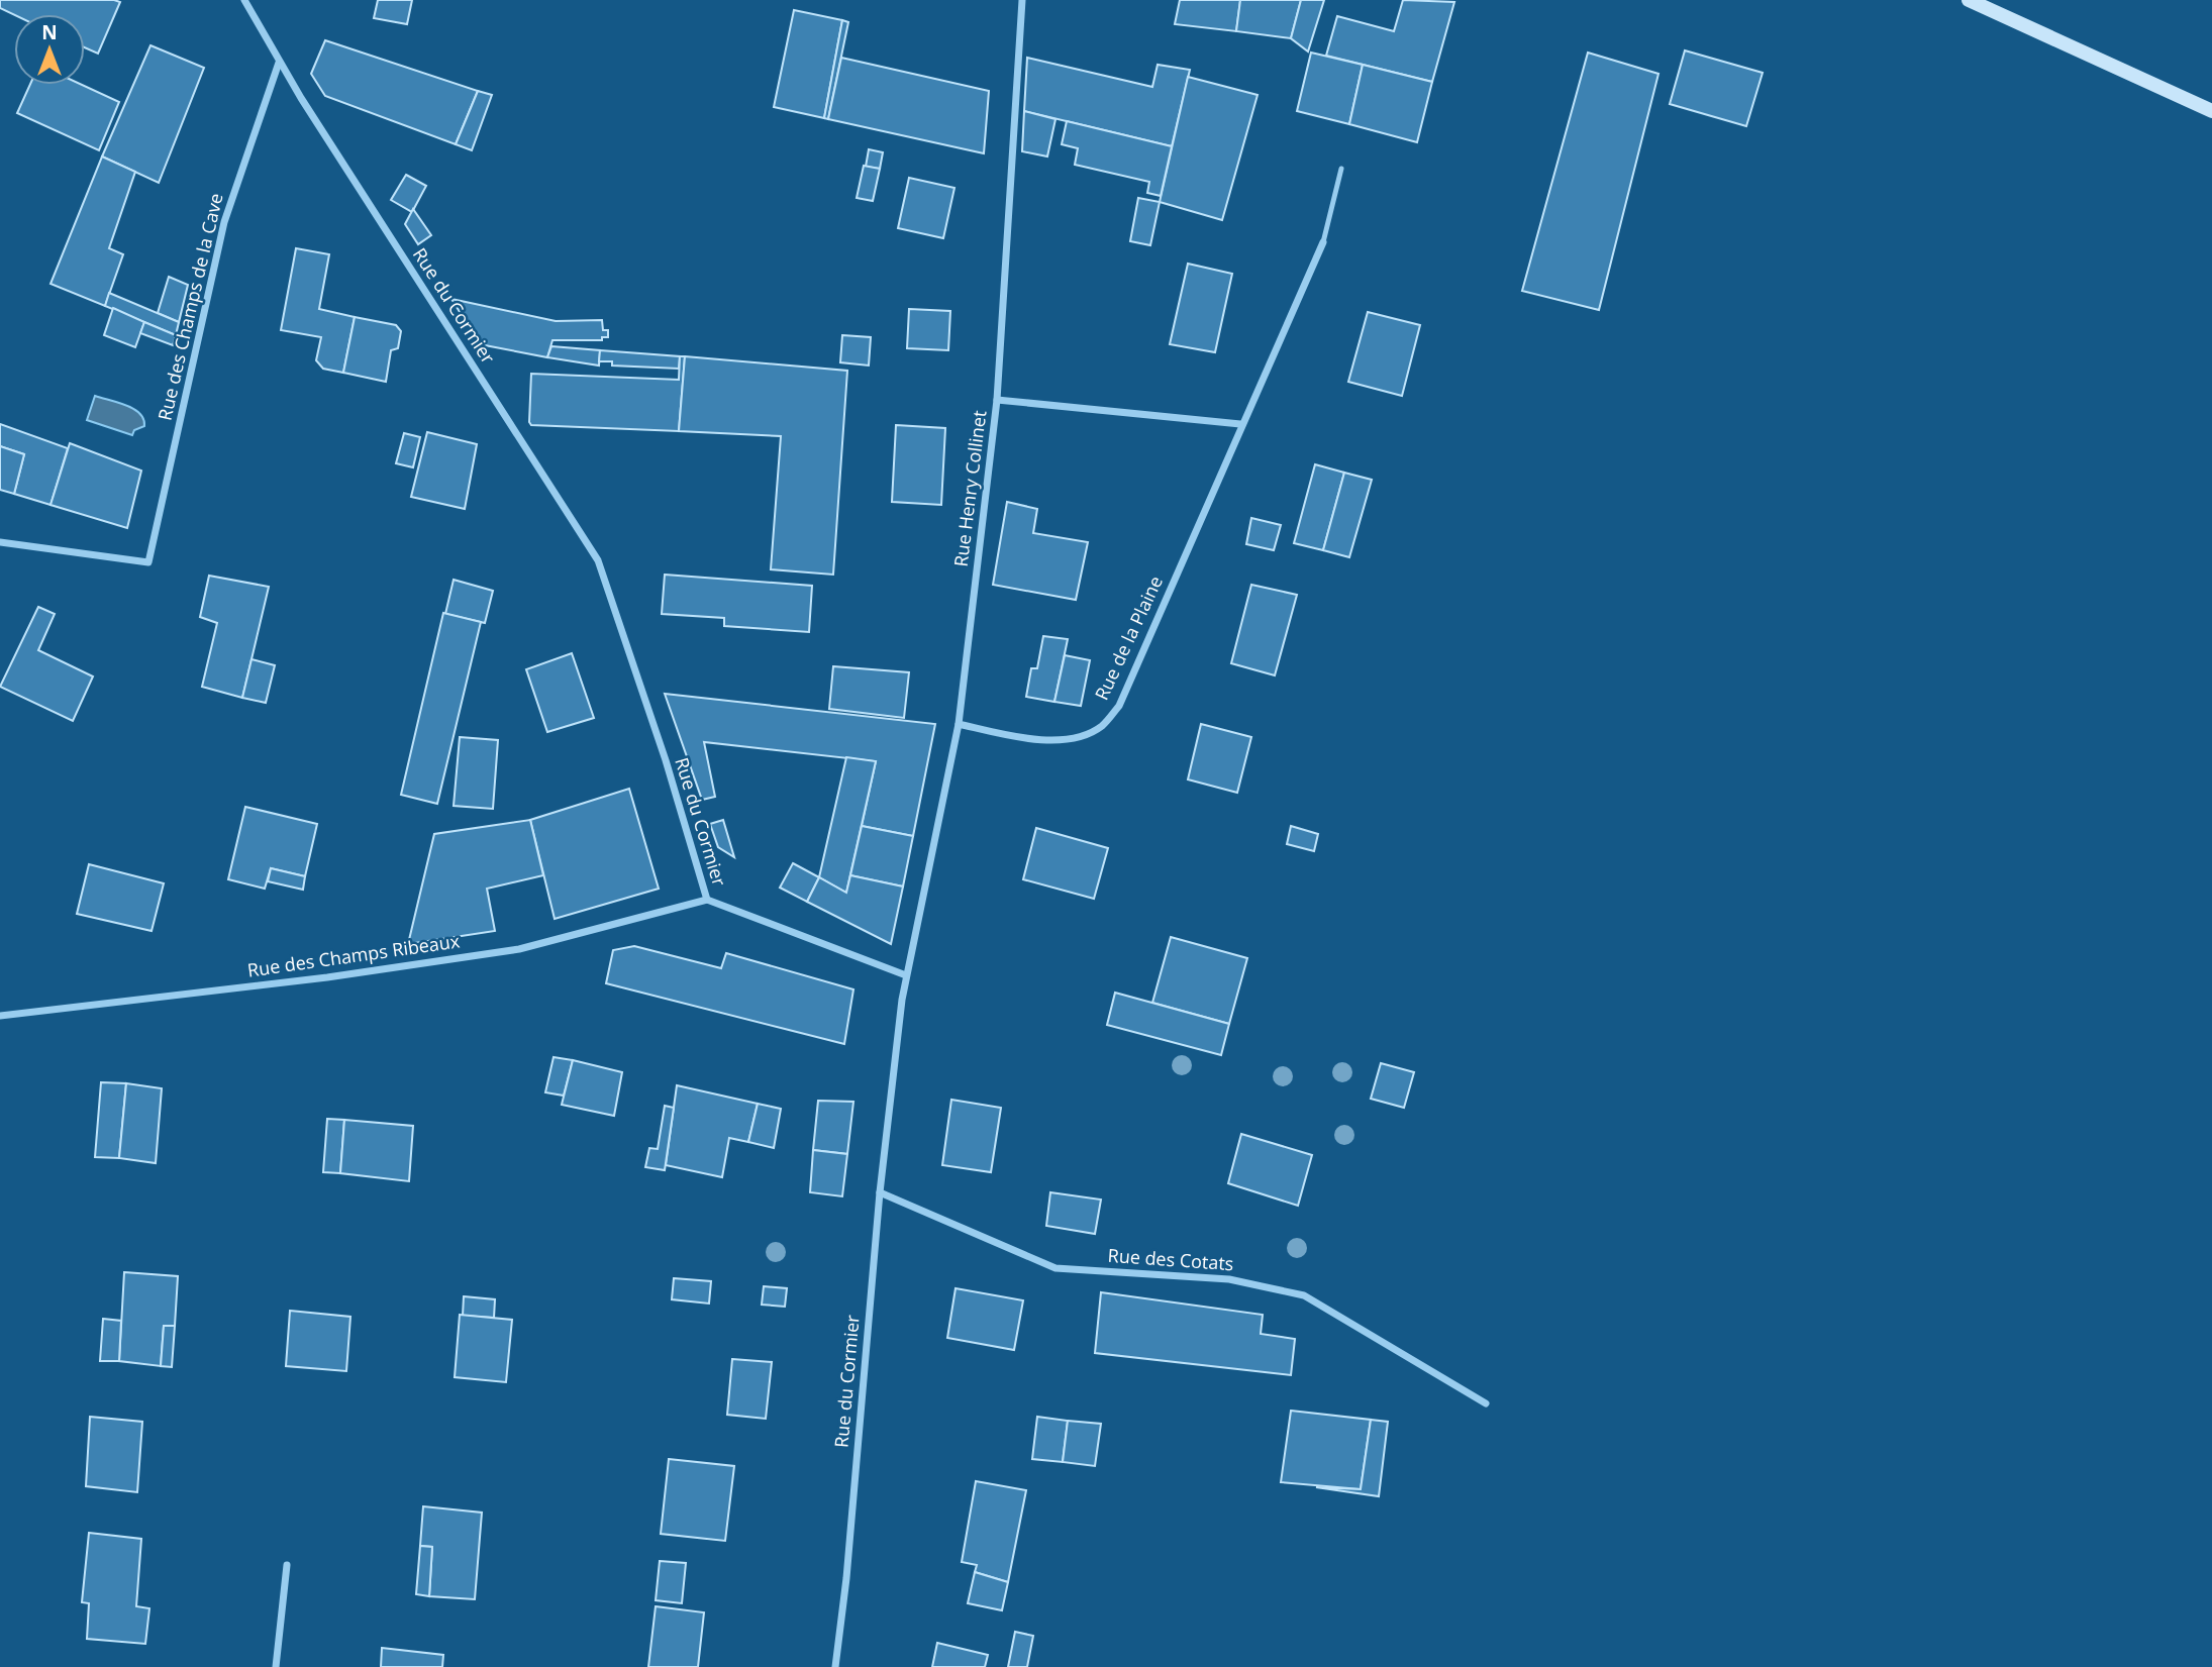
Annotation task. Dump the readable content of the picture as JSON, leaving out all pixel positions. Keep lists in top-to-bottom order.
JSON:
{
  "streets": {
    "street": [
      "Rue du Cormier",
      "Rue des Champs de la Cave",
      "Rue Henry Collinet",
      "Rue de la Plaine",
      "Rue des Champs Ribeaux",
      "Rue des Cotats"
    ]
  },
  "crossings": [
    ["Rue du Cormier", "Rue des Champs de la Cave"],
    ["Rue du Cormier", "Rue Henry Collinet"],
    ["Rue du Cormier", "Rue des Champs Ribeaux"],
    ["Rue du Cormier", "Rue des Cotats"],
    ["Rue Henry Collinet", "Rue de la Plaine"]
  ],
  "north": "top"
}
